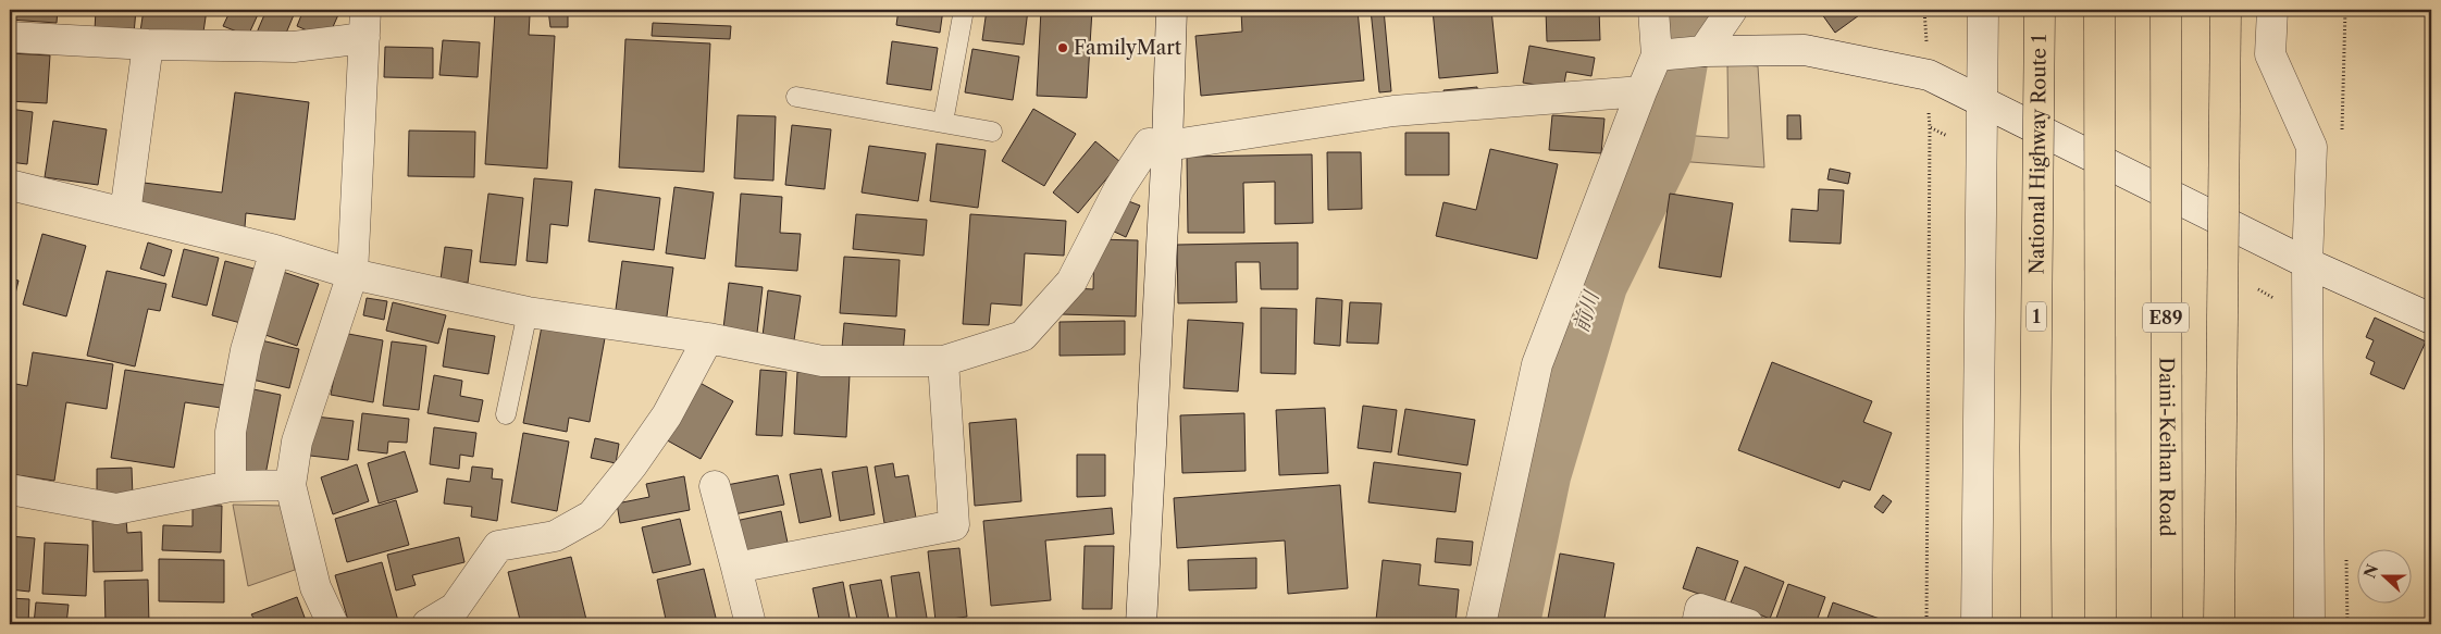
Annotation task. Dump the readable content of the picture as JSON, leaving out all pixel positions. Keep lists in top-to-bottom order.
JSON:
{
  "streets": {
    "highway": [
      "National Highway Route 1",
      "1",
      "E89",
      "Daini-Keihan Road"
    ]
  },
  "water": ["前川"],
  "places": ["FamilyMart"],
  "north": "left"
}
